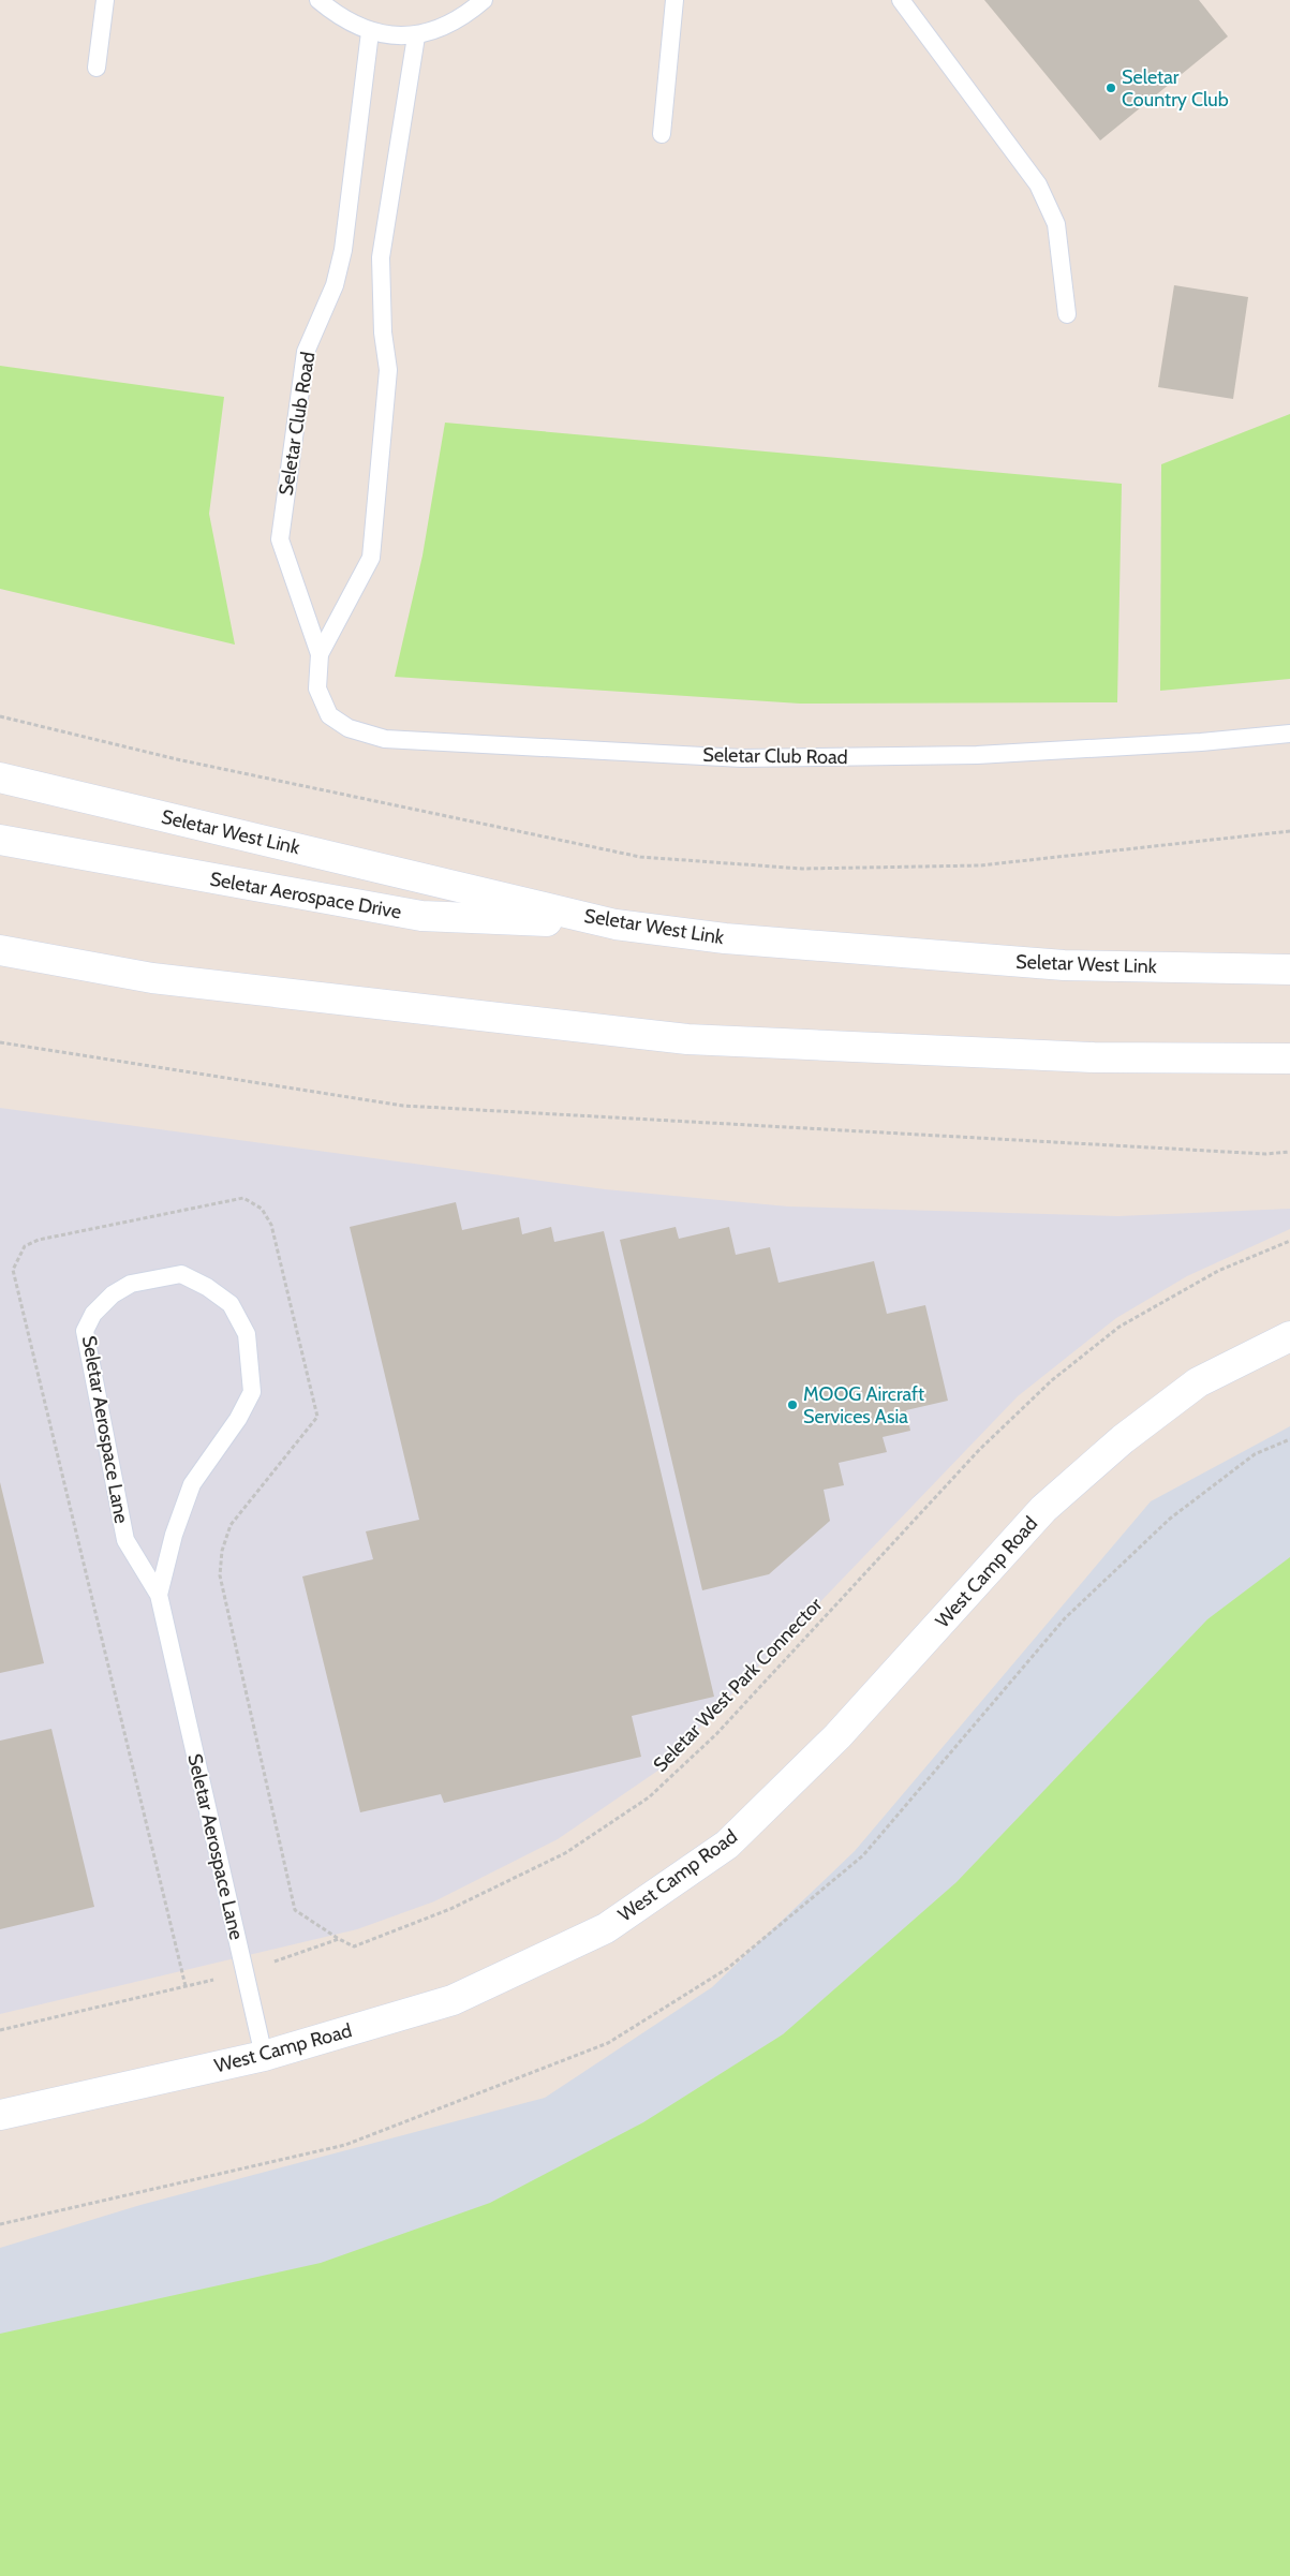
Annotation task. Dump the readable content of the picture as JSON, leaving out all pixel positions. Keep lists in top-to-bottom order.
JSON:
{
  "streets": {
    "main road": ["Seletar West Link", "Seletar Aerospace Drive", "West Camp Road"],
    "lane": ["Seletar Club Road", "Seletar Aerospace Lane"],
    "path": ["Seletar West Park Connector"]
  },
  "crossings": [
    ["Seletar West Link", "Seletar Aerospace Drive"],
    ["Seletar Aerospace Lane", "West Camp Road"],
    ["Seletar Aerospace Lane", "Seletar West Park Connector"]
  ],
  "places": ["Seletar Country Club", "MOOG Aircraft Services Asia"]
}
